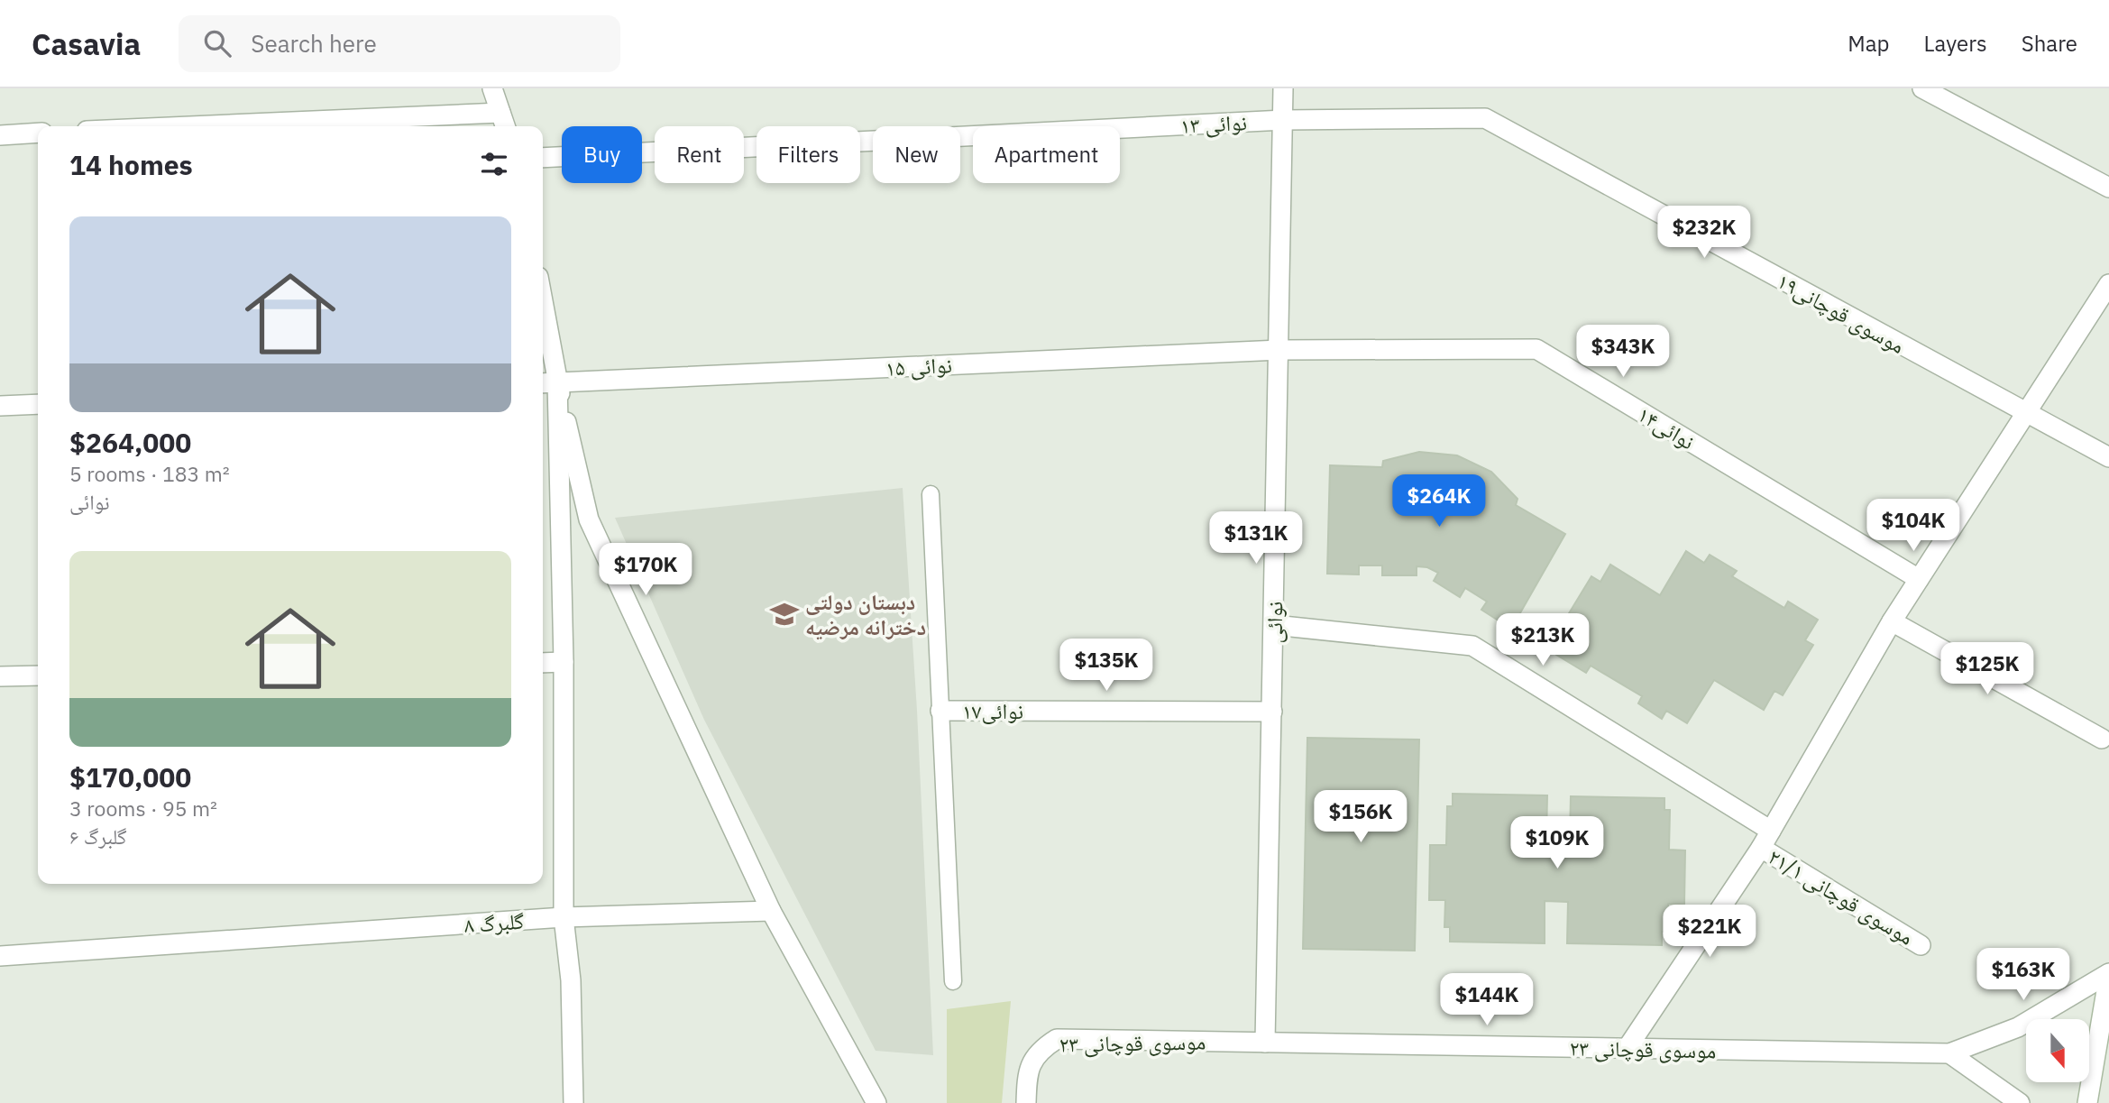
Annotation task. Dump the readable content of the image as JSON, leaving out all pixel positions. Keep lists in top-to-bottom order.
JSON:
{
  "streets": {
    "street": [
      "نوائی ۱۳",
      "موسوی قوچانی۱۹",
      "نوائی ۱۵",
      "نوائی۱۴",
      "نوائی",
      "نوائی۱۷",
      "موسوی قوچانی ۲۱/۱",
      "گلبرگ ۸",
      "موسوی قوچانی ۲۳"
    ]
  },
  "crossings": [
    ["نوائی ۱۳", "موسوی قوچانی۱۹"],
    ["نوائی ۱۳", "نوائی"],
    ["موسوی قوچانی۱۹", "نوائی"],
    ["نوائی ۱۵", "نوائی۱۴"],
    ["نوائی ۱۵", "نوائی"],
    ["نوائی۱۴", "نوائی"],
    ["نوائی", "نوائی۱۷"],
    ["نوائی", "موسوی قوچانی ۲۳"]
  ],
  "places": {
    "school or university": ["دبستان دولتی دخترانه مرضیه"]
  },
  "north": "bottom",
  "page": {
    "header": "Casavia",
    "search": "Search here",
    "nav": ["Map", "Layers", "Share"],
    "chip": [
      "Buy",
      "Rent",
      "Filters",
      "New",
      "Apartment"
    ],
    "heading": "14 homes",
    "list": [
      {
        "name": "$264,000",
        "note": "5 rooms · 183 m² · نوائی"
      },
      {
        "name": "$170,000",
        "note": "3 rooms · 95 m² · گلبرگ ۶"
      }
    ],
    "price": [
      "$232K",
      "$343K",
      "$264K",
      "$104K",
      "$131K",
      "$170K",
      "$213K",
      "$135K",
      "$125K",
      "$156K",
      "$109K",
      "$221K",
      "$163K",
      "$144K"
    ]
  }
}
